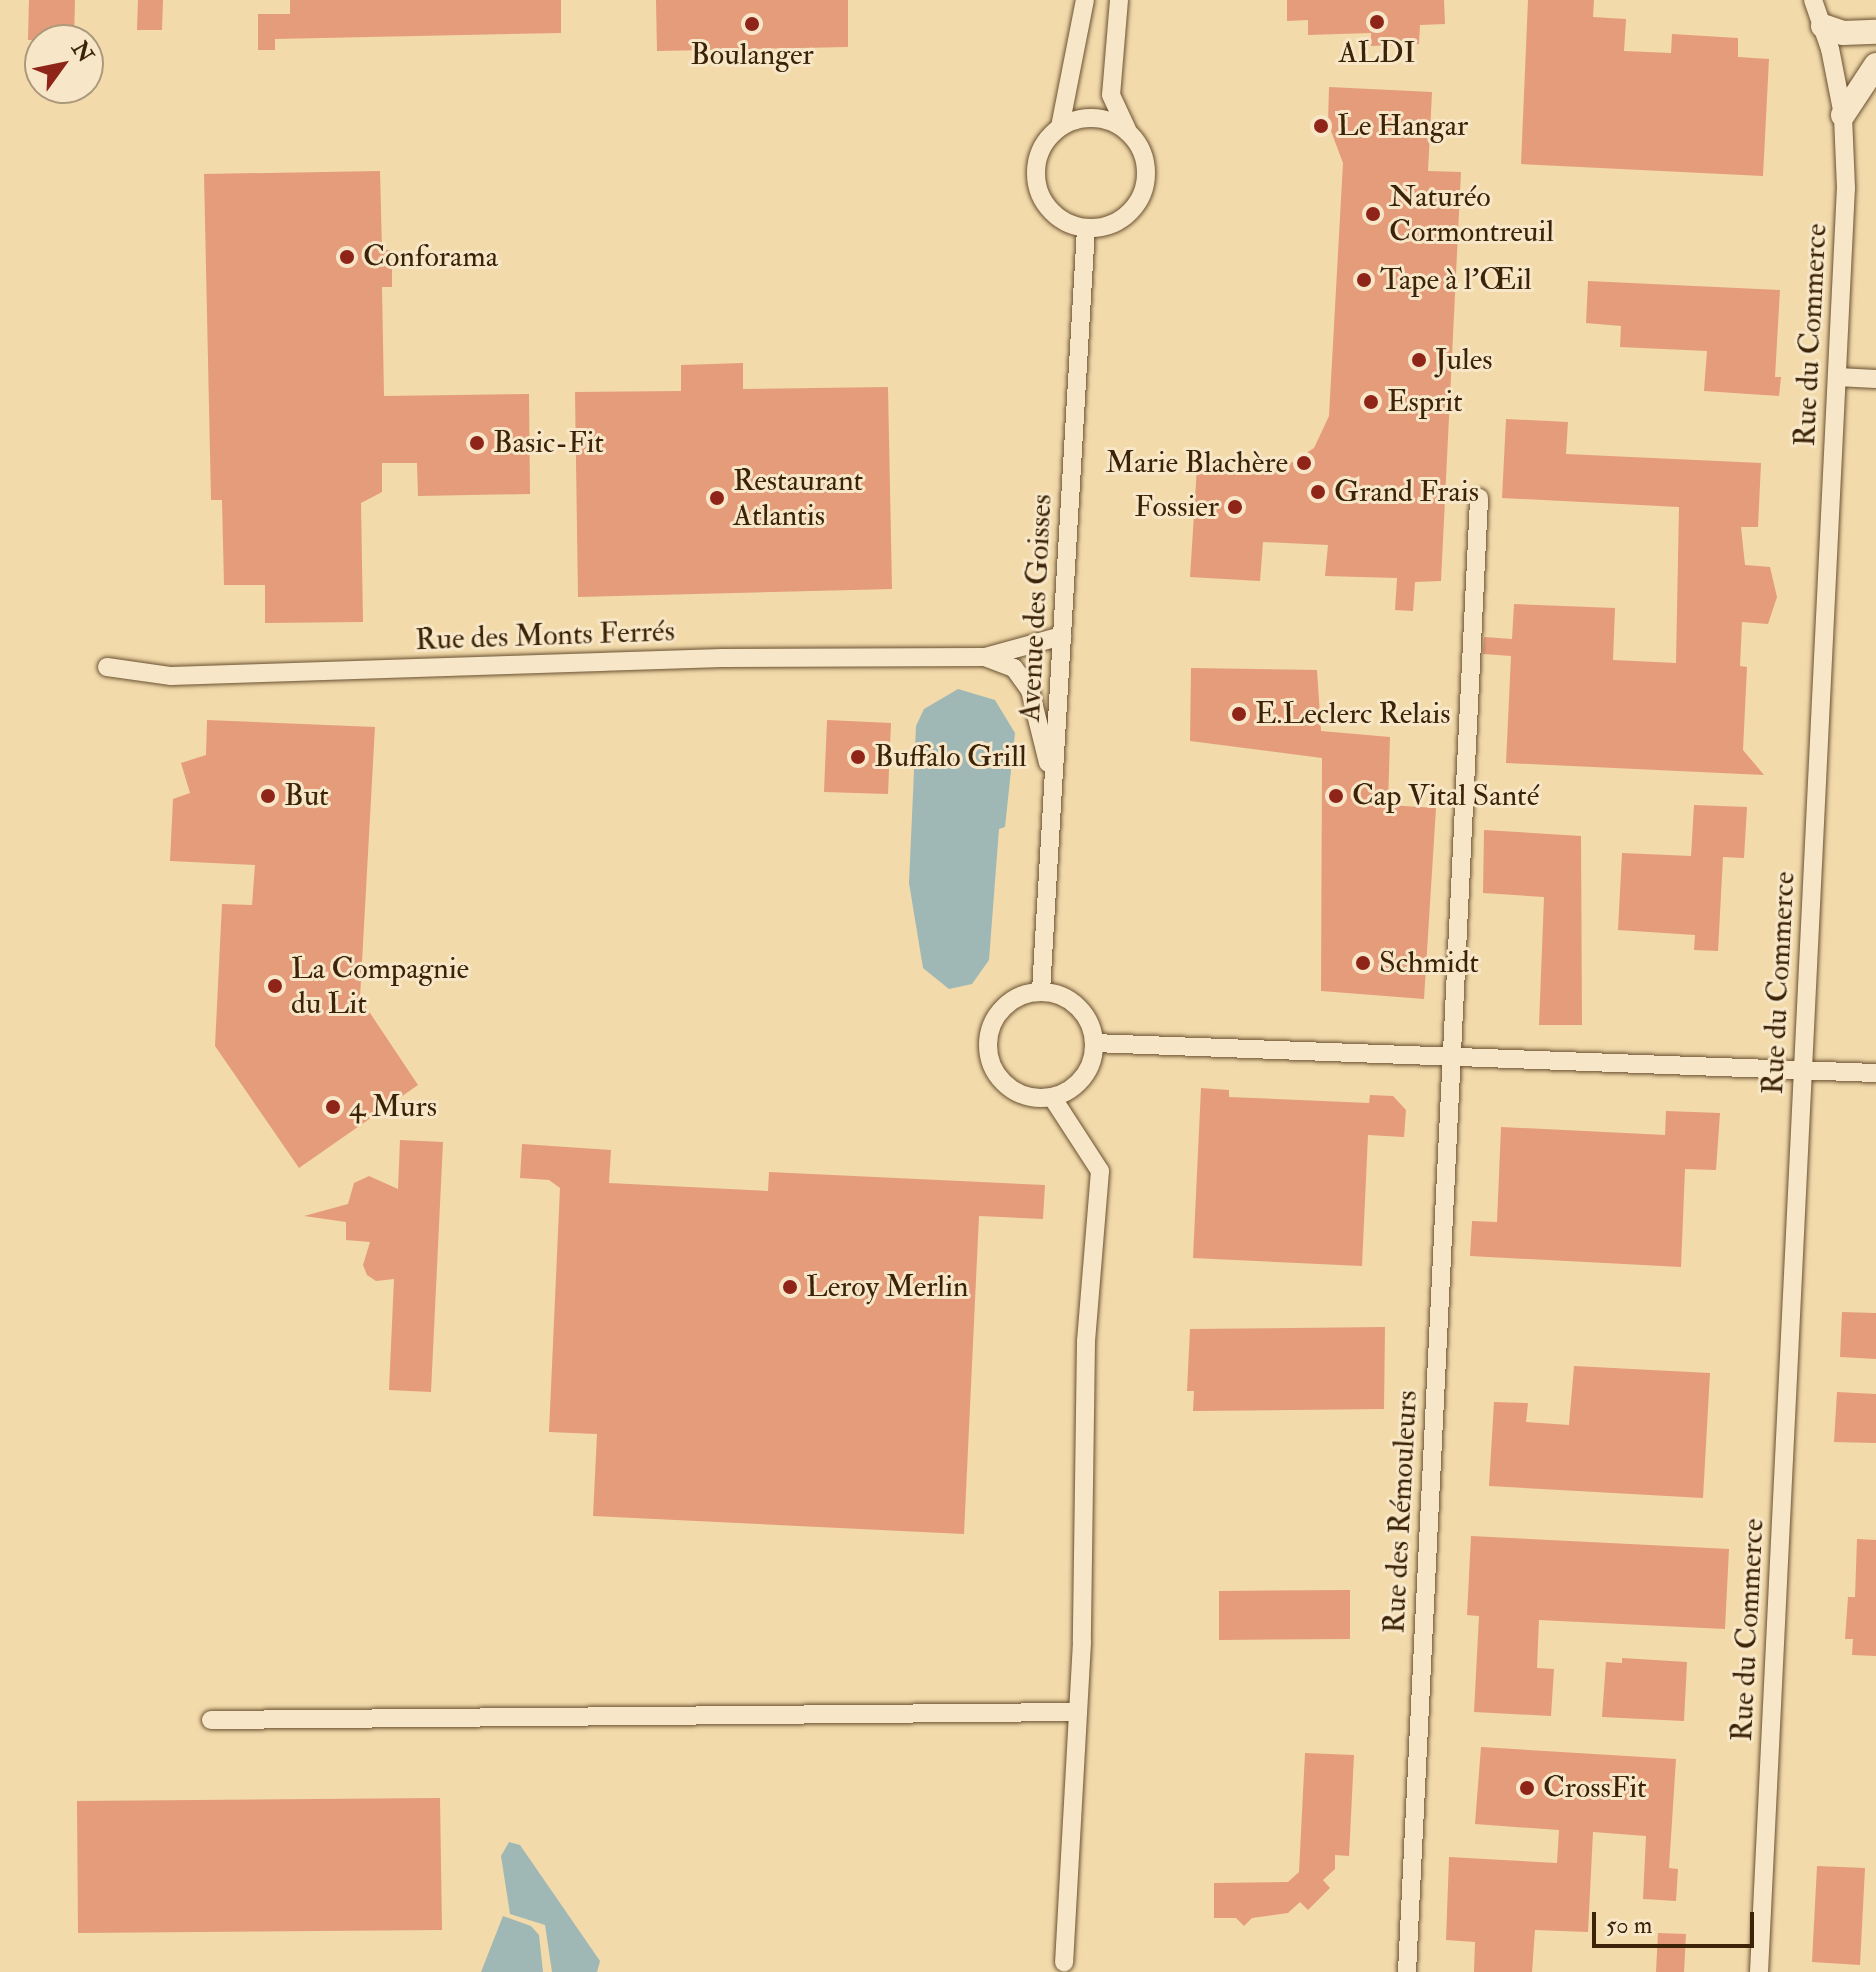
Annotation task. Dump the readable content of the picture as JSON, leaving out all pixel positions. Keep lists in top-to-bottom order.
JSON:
{
  "streets": {
    "street": [
      "Rue du Commerce",
      "Avenue des Goisses",
      "Rue des Monts Ferrés",
      "Rue des Rémouleurs"
    ]
  },
  "crossings": [
    ["Avenue des Goisses", "Rue des Monts Ferrés"]
  ],
  "places": [
    "ALDI",
    "Boulanger",
    "Le Hangar",
    "Naturéo Cormontreuil",
    "Conforama",
    "Tape à l'Œil",
    "Jules",
    "Esprit",
    "Basic-Fit",
    "Marie Blachère",
    "Grand Frais",
    "Restaurant Atlantis",
    "Fossier",
    "E.Leclerc Relais",
    "Buffalo Grill",
    "But",
    "Cap Vital Santé",
    "Schmidt",
    "La Compagnie du Lit",
    "4 Murs",
    "Leroy Merlin",
    "CrossFit"
  ],
  "scale_bar": "50 m",
  "north": "top right"
}
